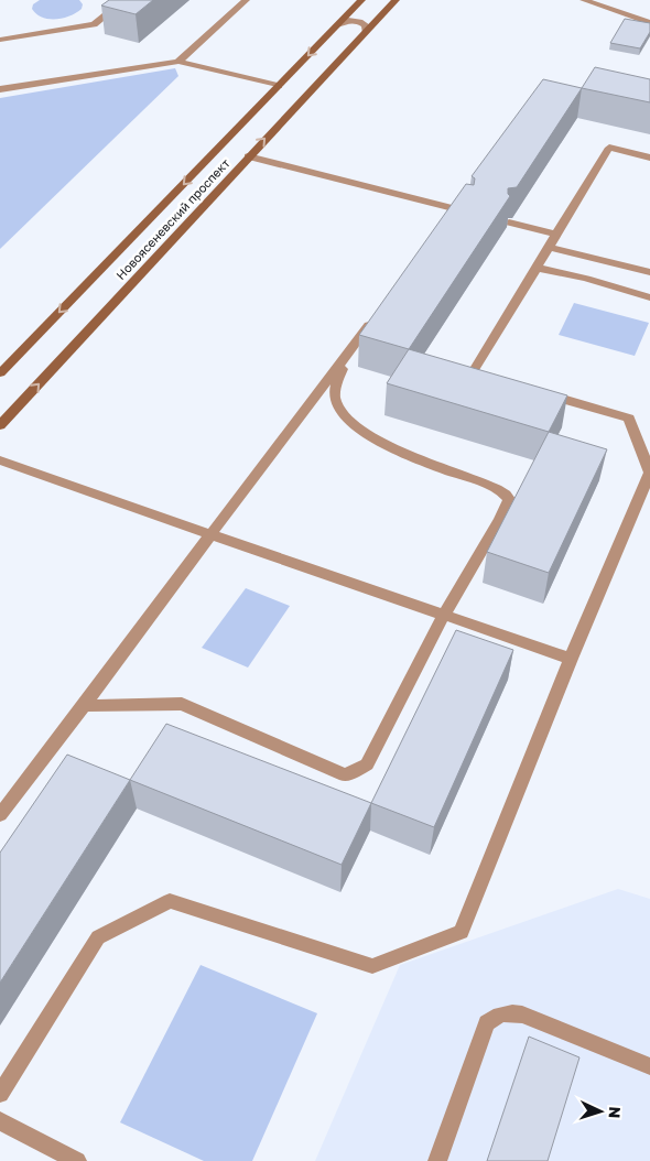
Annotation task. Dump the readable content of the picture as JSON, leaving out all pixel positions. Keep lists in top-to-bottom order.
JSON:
{
  "streets": {
    "street": ["Новоясеневский проспект"]
  },
  "north": "right"
}
